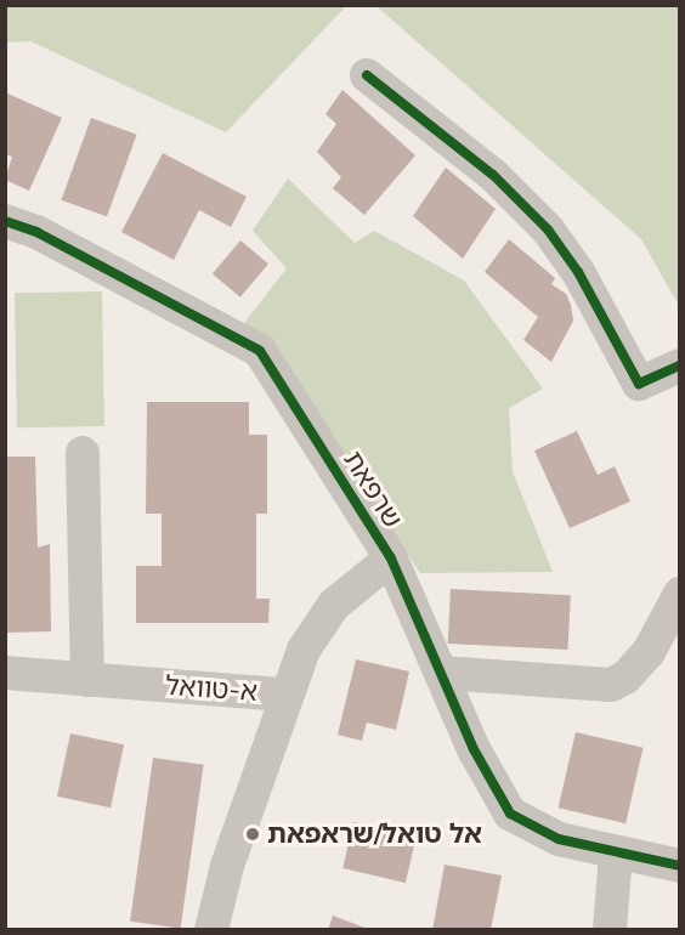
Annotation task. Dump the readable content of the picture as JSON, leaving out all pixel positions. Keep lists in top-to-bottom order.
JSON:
{
  "streets": {
    "street": ["שרפאת", "א-טוואל"]
  },
  "crossings": [
    ["שרפאת", "א-טוואל"]
  ],
  "places": ["אל טואל/שראפאת"]
}
